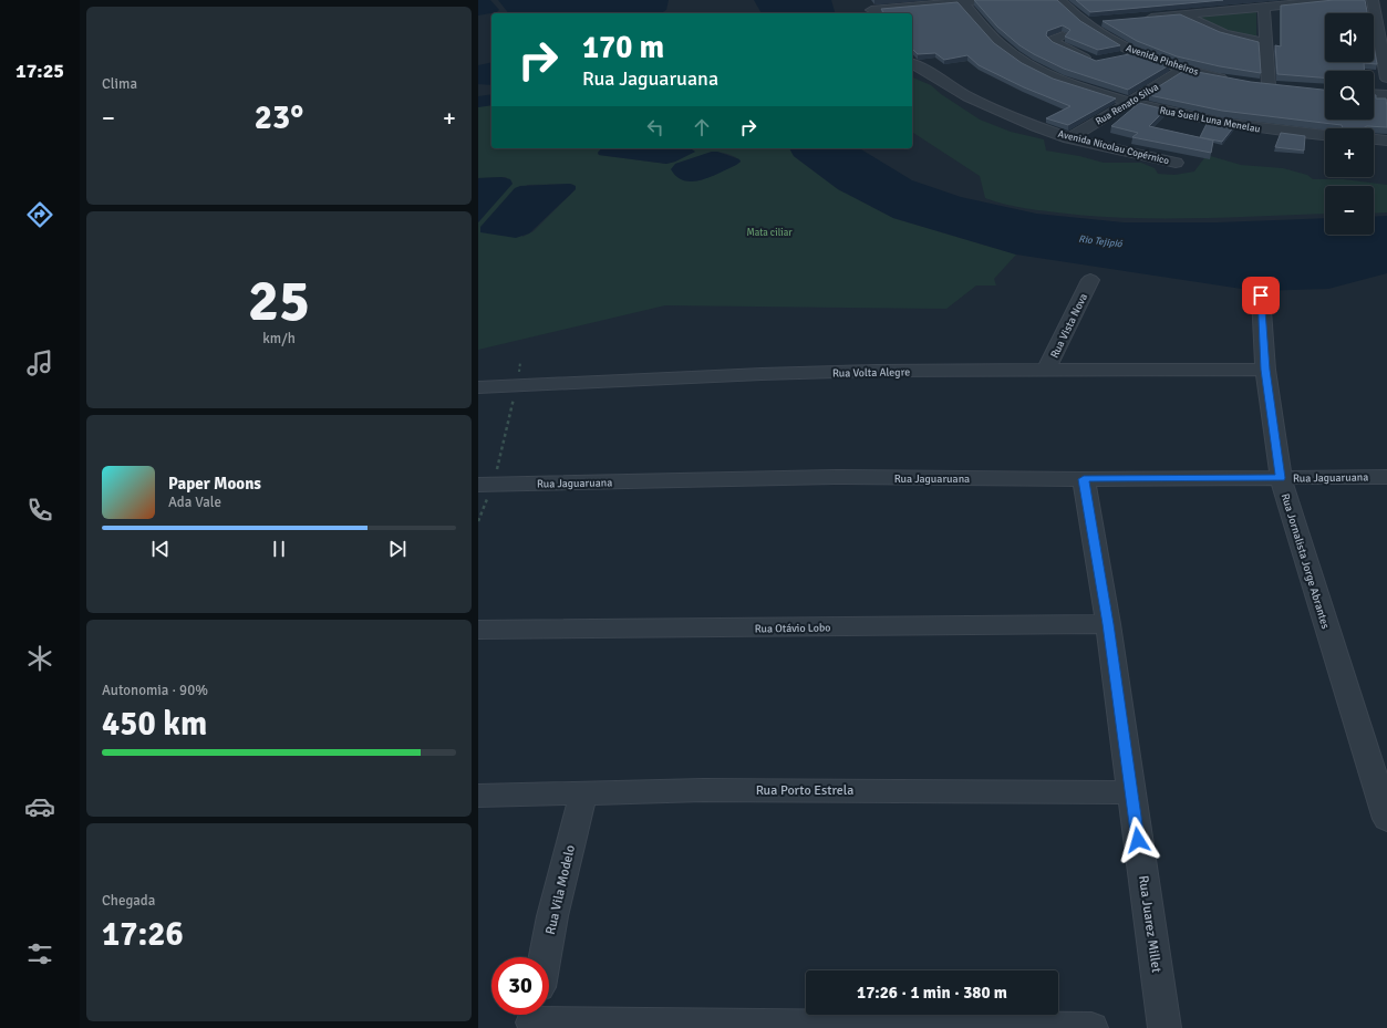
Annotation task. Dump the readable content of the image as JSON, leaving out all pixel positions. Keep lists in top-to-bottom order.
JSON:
{
  "streets": {
    "street": [
      "Avenida Pinheiros",
      "Rua Renato Silva",
      "Rua Sueli Luna Menelau",
      "Avenida Nicolau Copérnico",
      "Rua Vista Nova",
      "Rua Volta Alegre",
      "Rua Jaguaruana",
      "Rua Jornalista Jorge Abrantes",
      "Rua Otávio Lobo",
      "Rua Porto Estrela",
      "Rua Vila Modelo",
      "Rua Juarez Millet"
    ]
  },
  "crossings": [
    ["Avenida Pinheiros", "Rua Renato Silva"],
    ["Rua Renato Silva", "Rua Sueli Luna Menelau"],
    ["Rua Renato Silva", "Avenida Nicolau Copérnico"],
    ["Rua Vista Nova", "Rua Volta Alegre"],
    ["Rua Volta Alegre", "Rua Jornalista Jorge Abrantes"],
    ["Rua Jaguaruana", "Rua Jornalista Jorge Abrantes"],
    ["Rua Jaguaruana", "Rua Juarez Millet"],
    ["Rua Otávio Lobo", "Rua Juarez Millet"],
    ["Rua Porto Estrela", "Rua Vila Modelo"],
    ["Rua Porto Estrela", "Rua Juarez Millet"]
  ],
  "water": ["Rio Tejipió"],
  "parks": ["Mata ciliar"],
  "page": {
    "tabs": "17:25",
    "tile": [
      "Clima",
      ["25", "km/h"],
      ["Autonomia · 90%", "450 km"],
      ["Chegada", "17:26"]
    ],
    "map_buttons": ["+", "−"],
    "turn": ["170 m", "Rua Jaguaruana"],
    "heat": ["−", "23°", "+"],
    "song": ["Paper Moons", "Ada Vale"],
    "limit": "30",
    "trip": "17:26 · 1 min · 380 m"
  }
}
